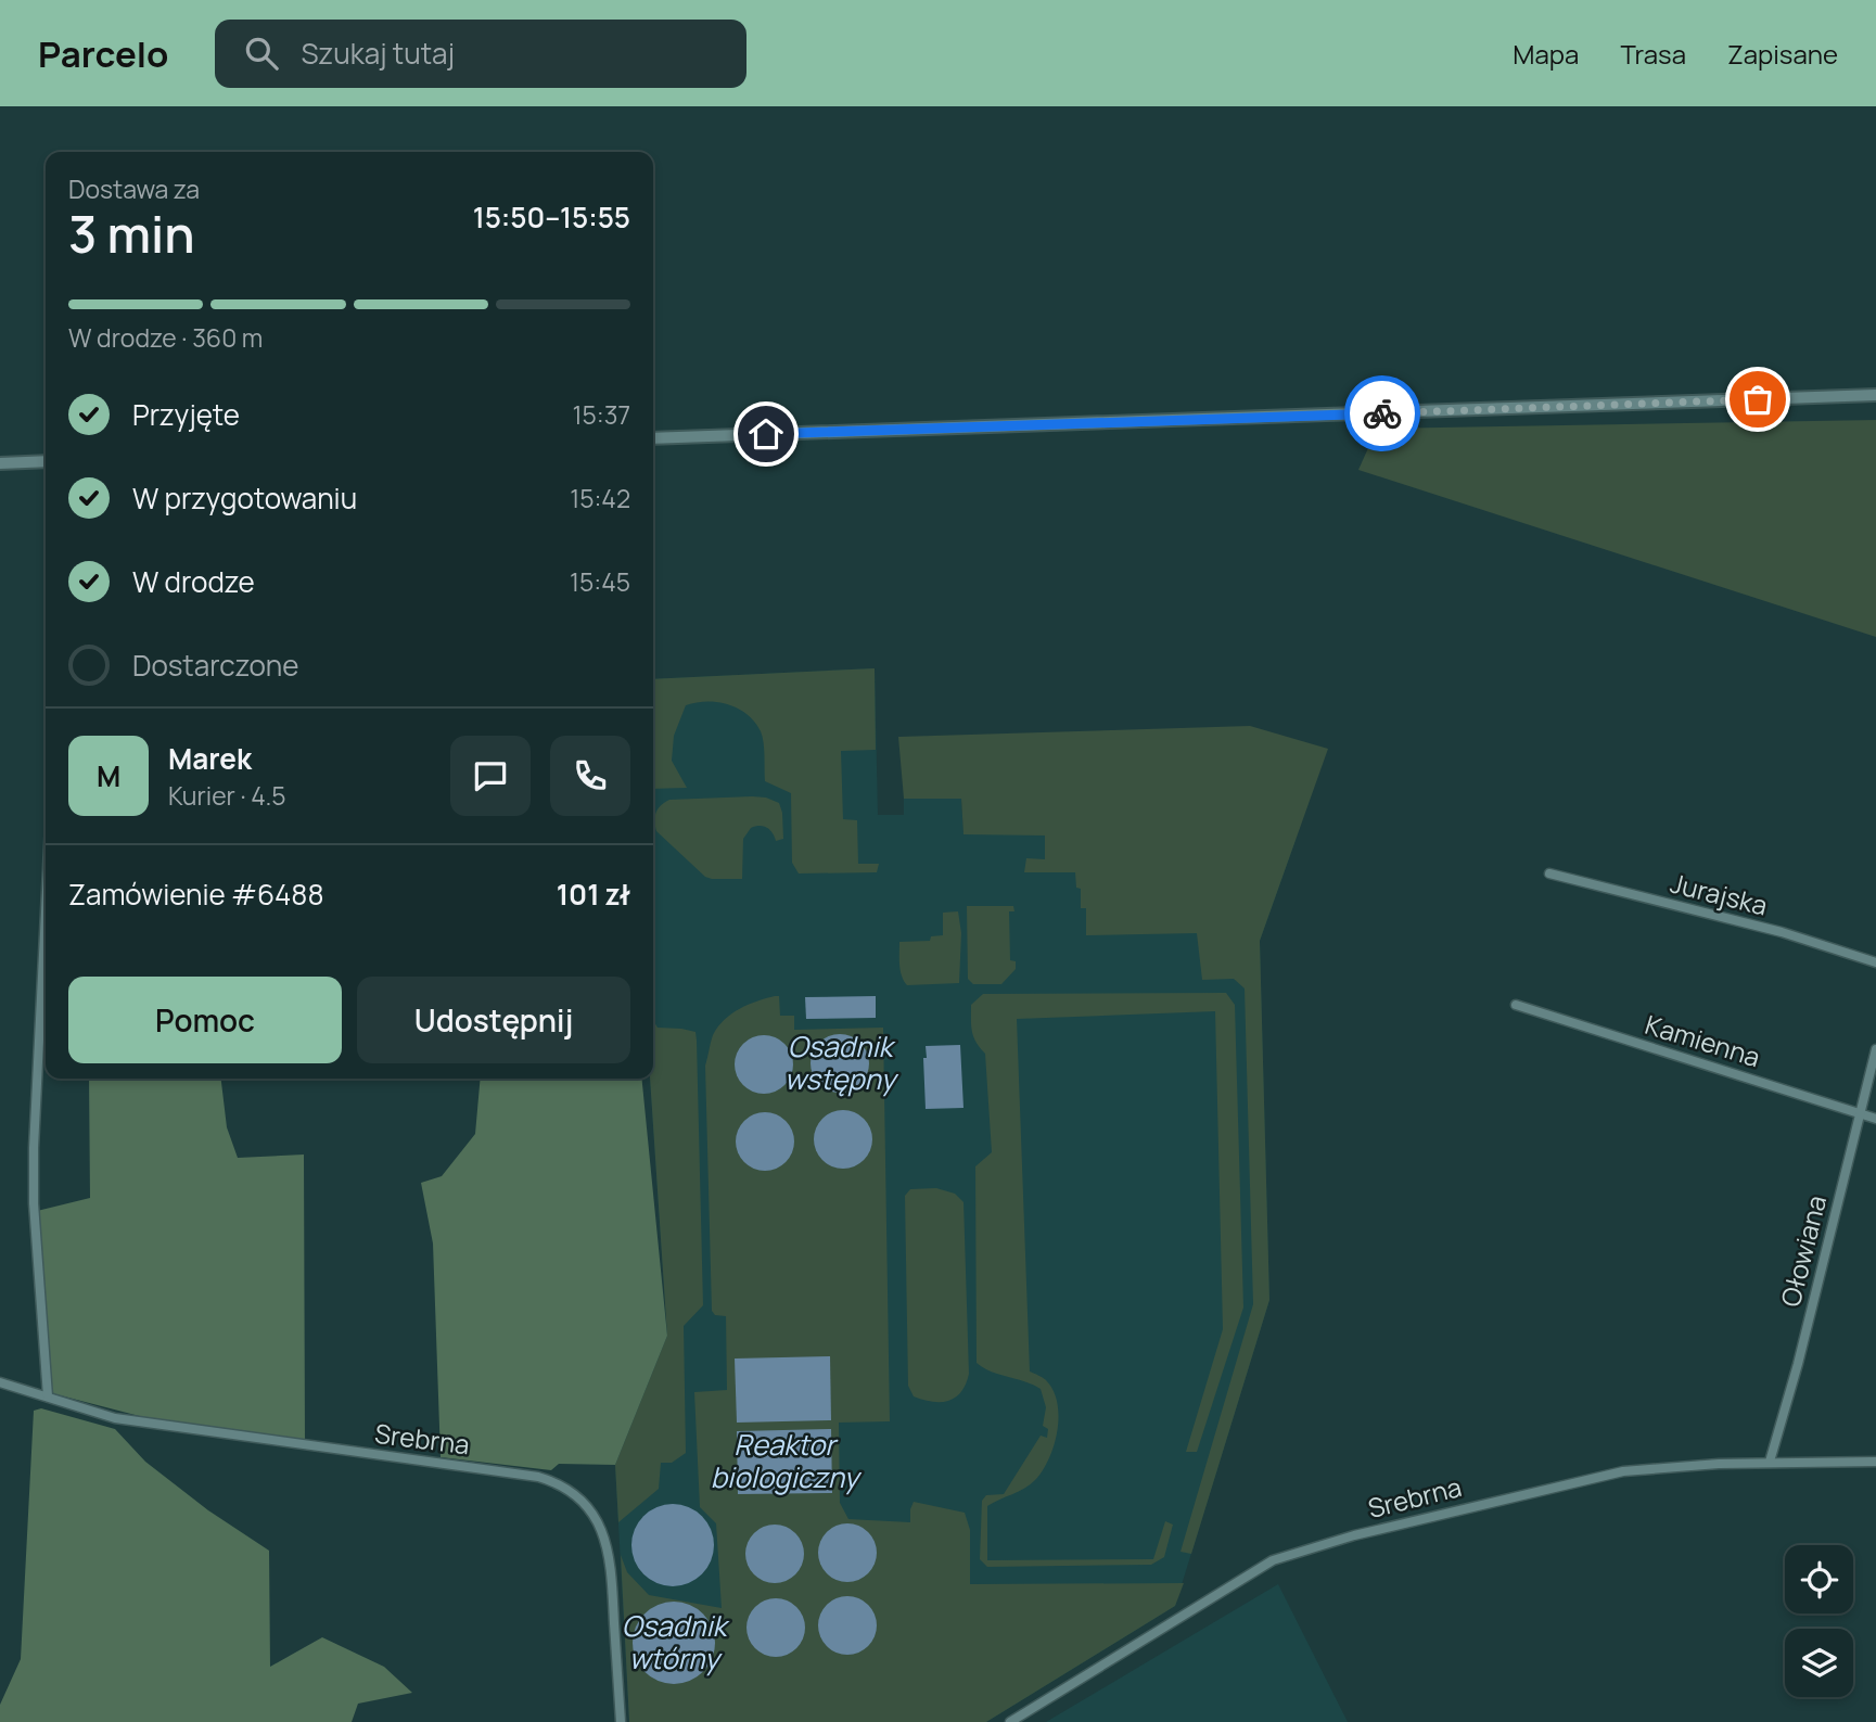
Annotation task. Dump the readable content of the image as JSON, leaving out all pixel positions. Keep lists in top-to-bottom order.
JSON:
{
  "streets": {
    "street": [
      "Jurajska",
      "Kamienna",
      "Ołowiana",
      "Srebrna"
    ]
  },
  "crossings": [
    ["Kamienna", "Ołowiana"],
    ["Ołowiana", "Srebrna"]
  ],
  "water": ["Osadnik wstępny", "Reaktor biologiczny", "Osadnik wtórny"],
  "page": {
    "header": "Parcelo",
    "search": "Szukaj tutaj",
    "nav": ["Mapa", "Trasa", "Zapisane"],
    "heading": ["3 min", "Dostawa za", "15:50–15:55"],
    "panel": [
      "Marek",
      "Kurier · 4.5",
      "Zamówienie #6488",
      "101 zł"
    ],
    "bar": "W drodze · 360 m",
    "list": [
      ["Przyjęte", "15:37"],
      ["W przygotowaniu", "15:42"],
      ["W drodze", "15:45"],
      "Dostarczone"
    ],
    "round": "M",
    "buttons": ["Pomoc", "Udostępnij"]
  }
}
